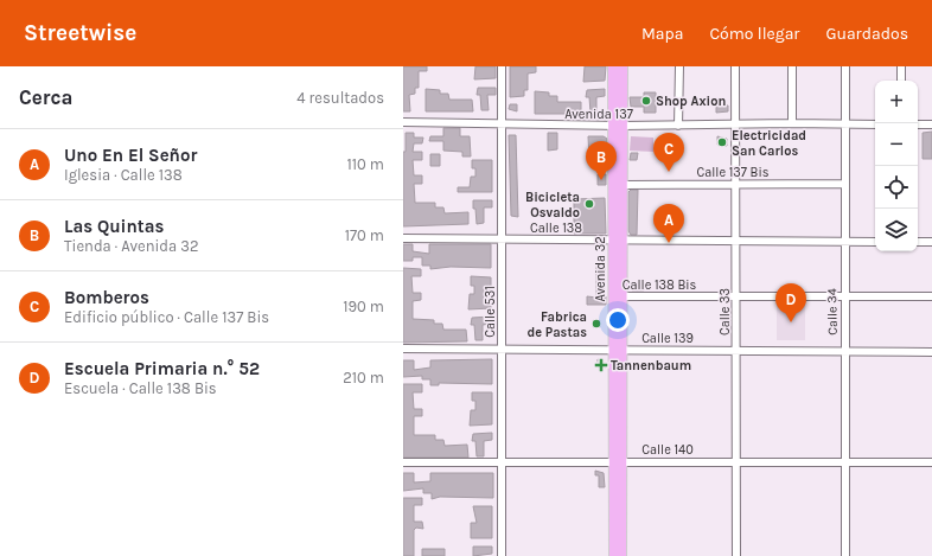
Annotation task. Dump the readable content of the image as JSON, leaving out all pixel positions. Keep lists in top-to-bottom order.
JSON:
{
  "streets": {
    "main road": ["Avenida 32"],
    "street": [
      "Avenida 137",
      "Calle 137 Bis",
      "Calle 138",
      "Calle 138 Bis",
      "Calle 531",
      "Calle 33",
      "Calle 34",
      "Calle 139",
      "Calle 140"
    ]
  },
  "crossings": [
    ["Avenida 137", "Avenida 32"],
    ["Avenida 137", "Calle 531"],
    ["Avenida 137", "Calle 33"],
    ["Avenida 137", "Calle 34"],
    ["Calle 137 Bis", "Avenida 32"],
    ["Calle 137 Bis", "Calle 33"],
    ["Calle 137 Bis", "Calle 34"],
    ["Calle 138", "Avenida 32"],
    ["Calle 138", "Calle 531"],
    ["Calle 138", "Calle 33"],
    ["Calle 138", "Calle 34"],
    ["Avenida 32", "Calle 138 Bis"],
    ["Avenida 32", "Calle 139"],
    ["Avenida 32", "Calle 140"],
    ["Calle 138 Bis", "Calle 33"],
    ["Calle 138 Bis", "Calle 34"],
    ["Calle 531", "Calle 139"],
    ["Calle 531", "Calle 140"],
    ["Calle 33", "Calle 139"],
    ["Calle 33", "Calle 140"],
    ["Calle 34", "Calle 139"],
    ["Calle 34", "Calle 140"]
  ],
  "places": {
    "other": [
      "Shop Axion",
      "Electricidad San Carlos",
      "Bicicleta Osvaldo",
      "Fabrica de Pastas"
    ],
    "health": ["Tannenbaum"]
  },
  "page": {
    "header": "Streetwise",
    "nav": ["Mapa", "Cómo llegar", "Guardados"],
    "heading": ["Cerca", "4 resultados"],
    "map_buttons": ["+", "−"],
    "list": [
      {
        "mark": "A",
        "name": "Uno En El Señor",
        "note": "Iglesia · Calle 138",
        "value": "110 m"
      },
      {
        "mark": "B",
        "name": "Las Quintas",
        "note": "Tienda · Avenida 32",
        "value": "170 m"
      },
      {
        "mark": "C",
        "name": "Bomberos",
        "note": "Edificio público · Calle 137 Bis",
        "value": "190 m"
      },
      {
        "mark": "D",
        "name": "Escuela Primaria n.° 52",
        "note": "Escuela · Calle 138 Bis",
        "value": "210 m"
      }
    ],
    "pins": [
      "C",
      "B",
      "A",
      "D"
    ]
  }
}
